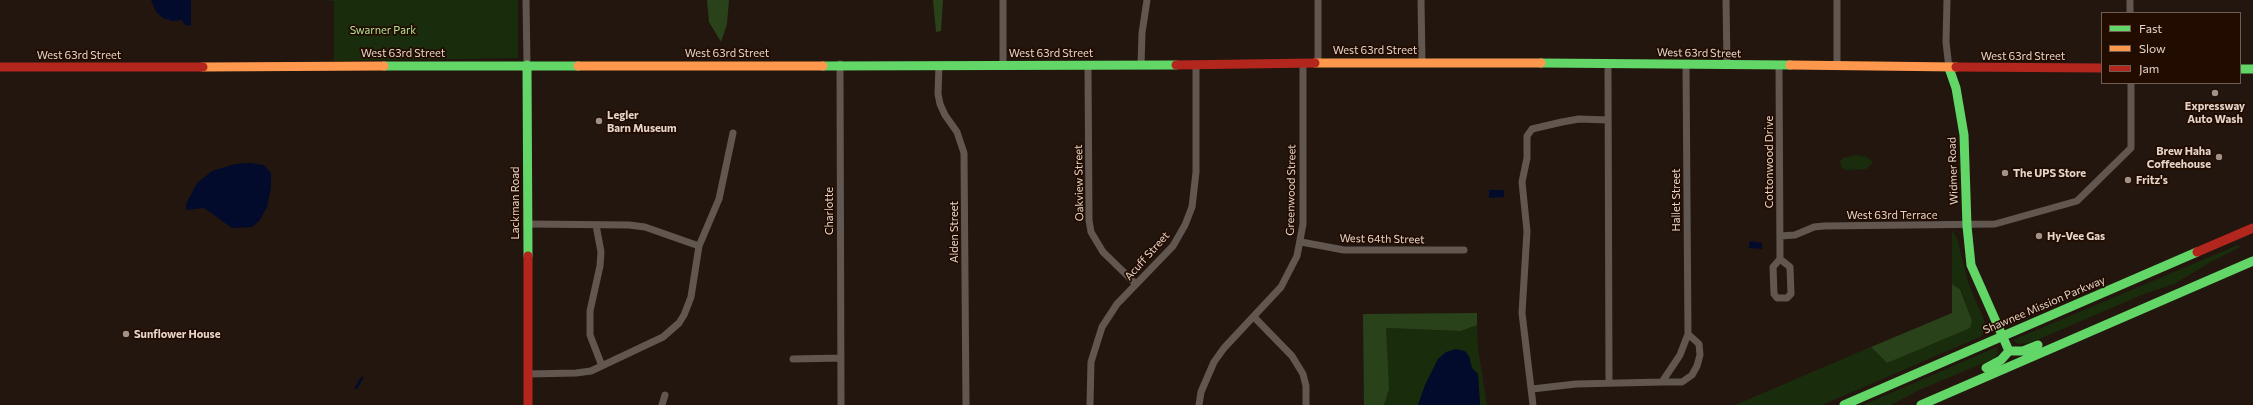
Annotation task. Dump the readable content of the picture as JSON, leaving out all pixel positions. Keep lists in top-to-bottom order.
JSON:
{
  "streets": {
    "main road": [
      "West 63rd Street",
      "Widmer Road",
      "Lackman Road",
      "Shawnee Mission Parkway"
    ],
    "street": [
      "Cottonwood Drive",
      "Oakview Street",
      "Greenwood Street",
      "Hallet Street",
      "Charlotte",
      "West 63rd Terrace",
      "Alden Street",
      "West 64th Street",
      "Acuff Street"
    ]
  },
  "crossings": [
    ["West 63rd Street", "Cottonwood Drive"],
    ["West 63rd Street", "Widmer Road"],
    ["West 63rd Street", "Oakview Street"],
    ["West 63rd Street", "Greenwood Street"],
    ["West 63rd Street", "Hallet Street"],
    ["West 63rd Street", "Lackman Road"],
    ["West 63rd Street", "Charlotte"],
    ["West 63rd Street", "Alden Street"],
    ["West 63rd Street", "Acuff Street"],
    ["Cottonwood Drive", "West 63rd Terrace"],
    ["Widmer Road", "West 63rd Terrace"],
    ["Widmer Road", "Shawnee Mission Parkway"],
    ["Oakview Street", "Acuff Street"],
    ["Greenwood Street", "West 64th Street"]
  ],
  "parks": ["Swarner Park"],
  "places": [
    "Expressway Auto Wash",
    "Legler Barn Museum",
    "Brew Haha Coffeehouse",
    "The UPS Store",
    "Fritz's",
    "Hy-Vee Gas",
    "Sunflower House"
  ],
  "legend": ["Fast", "Slow", "Jam"]
}
